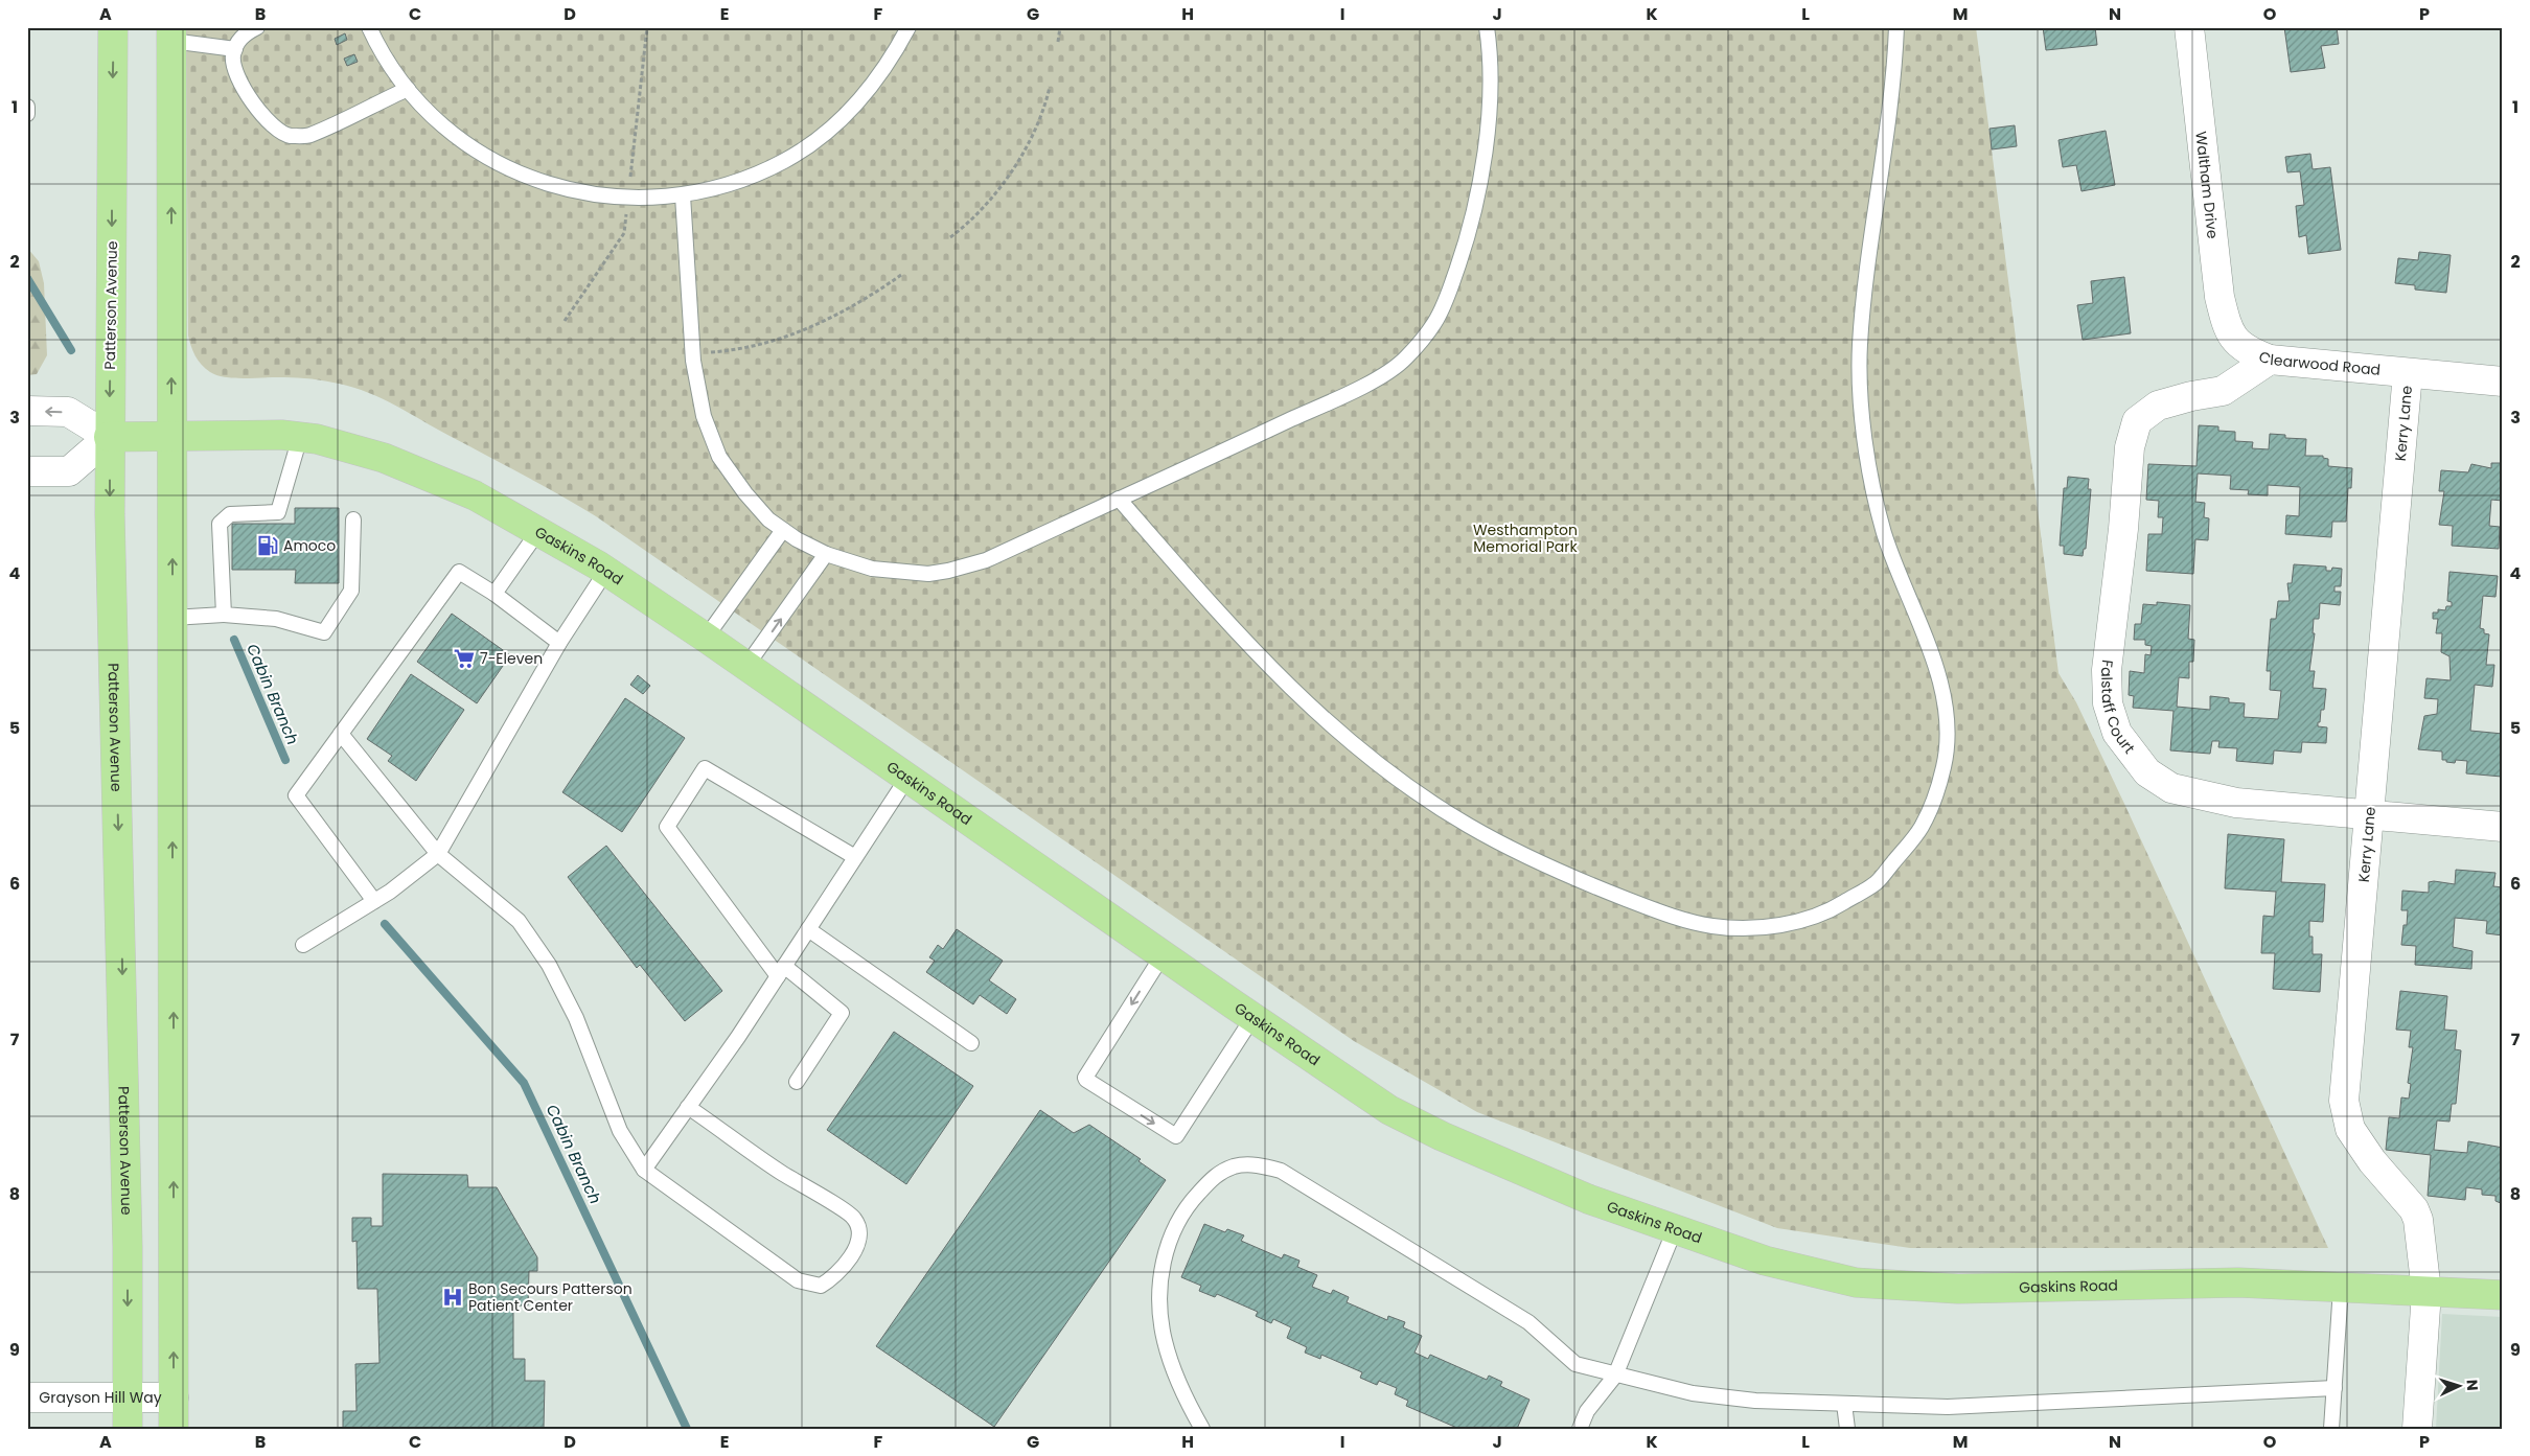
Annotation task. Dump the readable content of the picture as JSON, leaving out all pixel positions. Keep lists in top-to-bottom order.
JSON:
{
  "streets": {
    "main road": ["Patterson Avenue", "Gaskins Road"],
    "street": [
      "Waltham Drive",
      "Clearwood Road",
      "Kerry Lane",
      "Falstaff Court",
      "Grayson Hill Way"
    ]
  },
  "crossings": [
    ["Waltham Drive", "Clearwood Road"],
    ["Patterson Avenue", "Gaskins Road"],
    ["Patterson Avenue", "Grayson Hill Way"],
    ["Clearwood Road", "Kerry Lane"],
    ["Clearwood Road", "Falstaff Court"],
    ["Kerry Lane", "Gaskins Road"],
    ["Kerry Lane", "Falstaff Court"]
  ],
  "water": ["Cabin Branch"],
  "parks": ["Westhampton Memorial Park"],
  "places": {
    "fuel station": ["Amoco"],
    "supermarket": ["7-Eleven"],
    "hospital": ["Bon Secours Patterson Patient Center"]
  },
  "north": "right",
  "grid": {
    "columns": [
      "A",
      "B",
      "C",
      "D",
      "E",
      "F",
      "G",
      "H",
      "I",
      "J",
      "K",
      "L",
      "M",
      "N",
      "O",
      "P"
    ],
    "rows": [
      "1",
      "2",
      "3",
      "4",
      "5",
      "6",
      "7",
      "8",
      "9"
    ]
  }
}
